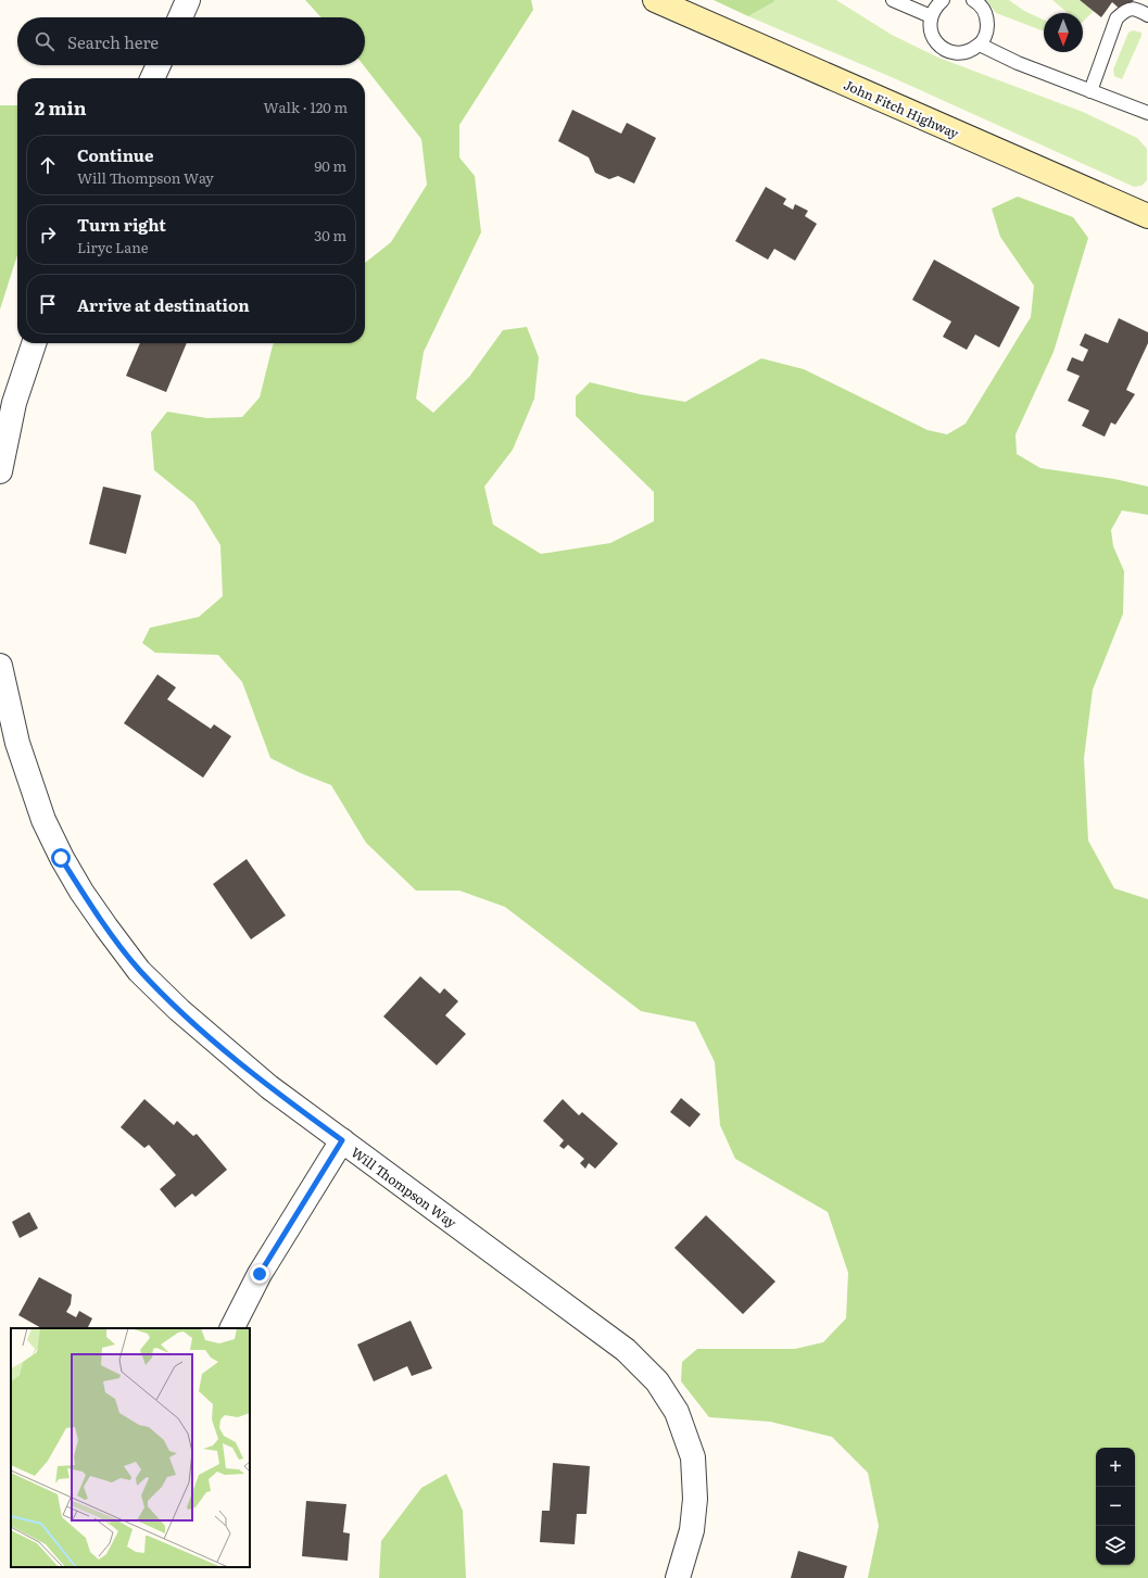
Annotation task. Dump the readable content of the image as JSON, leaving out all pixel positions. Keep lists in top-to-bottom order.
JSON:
{
  "streets": {
    "main road": ["John Fitch Highway"],
    "street": ["Will Thompson Way"]
  },
  "north": "bottom",
  "page": {
    "search": "Search here",
    "heading": ["2 min", "Walk · 120 m"],
    "list": [
      ["Continue", "Will Thompson Way", "90 m"],
      ["Turn right", "Liryc Lane", "30 m"],
      "Arrive at destination"
    ],
    "map_buttons": ["+", "−"]
  }
}
